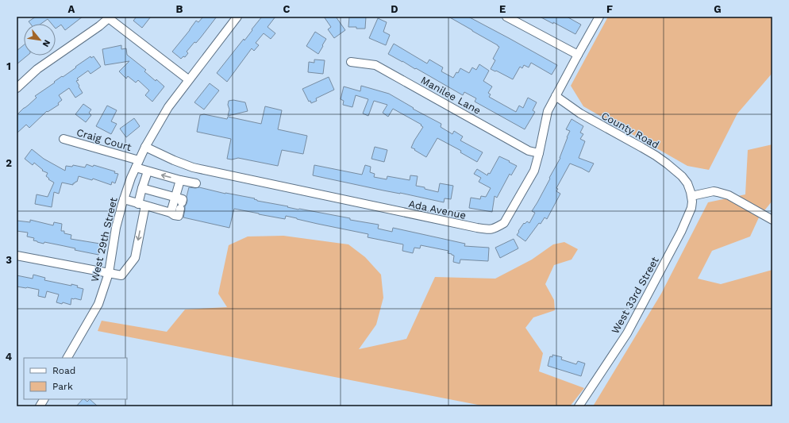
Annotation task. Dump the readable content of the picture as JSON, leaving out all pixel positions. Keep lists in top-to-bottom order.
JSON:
{
  "streets": {
    "street": [
      "Manilee Lane",
      "County Road",
      "Craig Court",
      "Ada Avenue",
      "West 29th Street",
      "West 33rd Street"
    ]
  },
  "crossings": [
    ["Manilee Lane", "Ada Avenue"],
    ["County Road", "Ada Avenue"],
    ["County Road", "West 33rd Street"],
    ["Craig Court", "West 29th Street"],
    ["Ada Avenue", "West 29th Street"]
  ],
  "legend": ["Road", "Park"],
  "north": "bottom right",
  "grid": {
    "columns": [
      "A",
      "B",
      "C",
      "D",
      "E",
      "F",
      "G"
    ],
    "rows": [
      "1",
      "2",
      "3",
      "4"
    ]
  }
}
